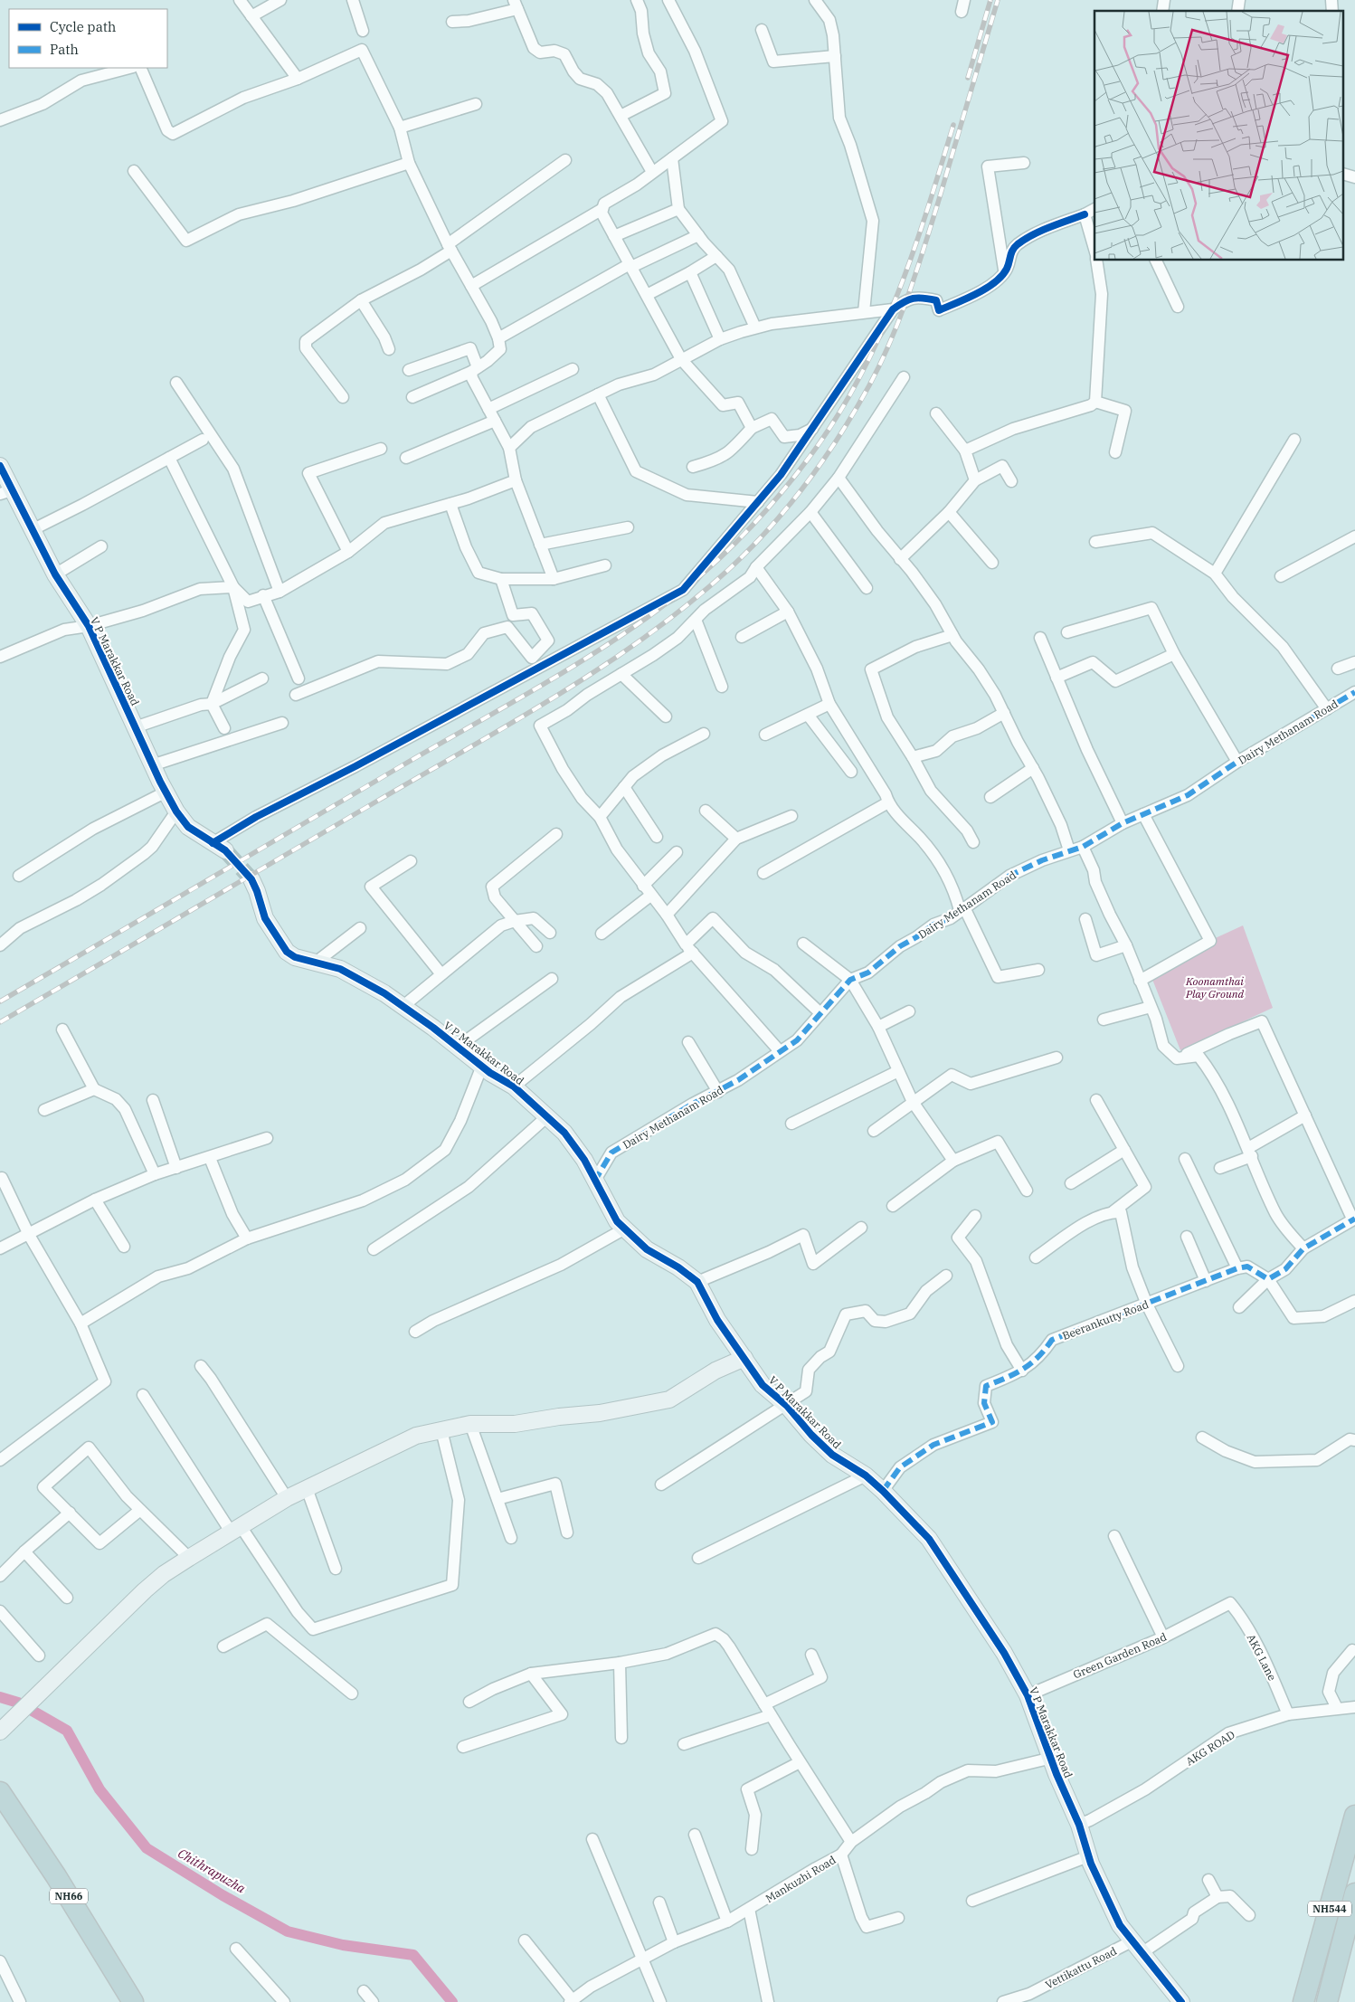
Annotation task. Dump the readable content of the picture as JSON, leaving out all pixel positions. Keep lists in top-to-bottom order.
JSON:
{
  "streets": {
    "highway": ["NH66", "NH544"],
    "street": [
      "V P Marakkar Road",
      "Dairy Methanam Road",
      "Beerankutty Road",
      "Green Garden Road",
      "AKG Lane",
      "AKG ROAD",
      "Mankuzhi Road",
      "Vettikattu Road"
    ]
  },
  "crossings": [
    ["V P Marakkar Road", "Dairy Methanam Road"],
    ["V P Marakkar Road", "Beerankutty Road"],
    ["V P Marakkar Road", "Green Garden Road"],
    ["V P Marakkar Road", "AKG ROAD"],
    ["V P Marakkar Road", "Mankuzhi Road"],
    ["V P Marakkar Road", "Vettikattu Road"],
    ["Green Garden Road", "AKG Lane"],
    ["AKG Lane", "AKG ROAD"]
  ],
  "water": ["Chithrapuzha"],
  "parks": ["Koonamthai Play Ground"],
  "legend": ["Cycle path", "Path"]
}
